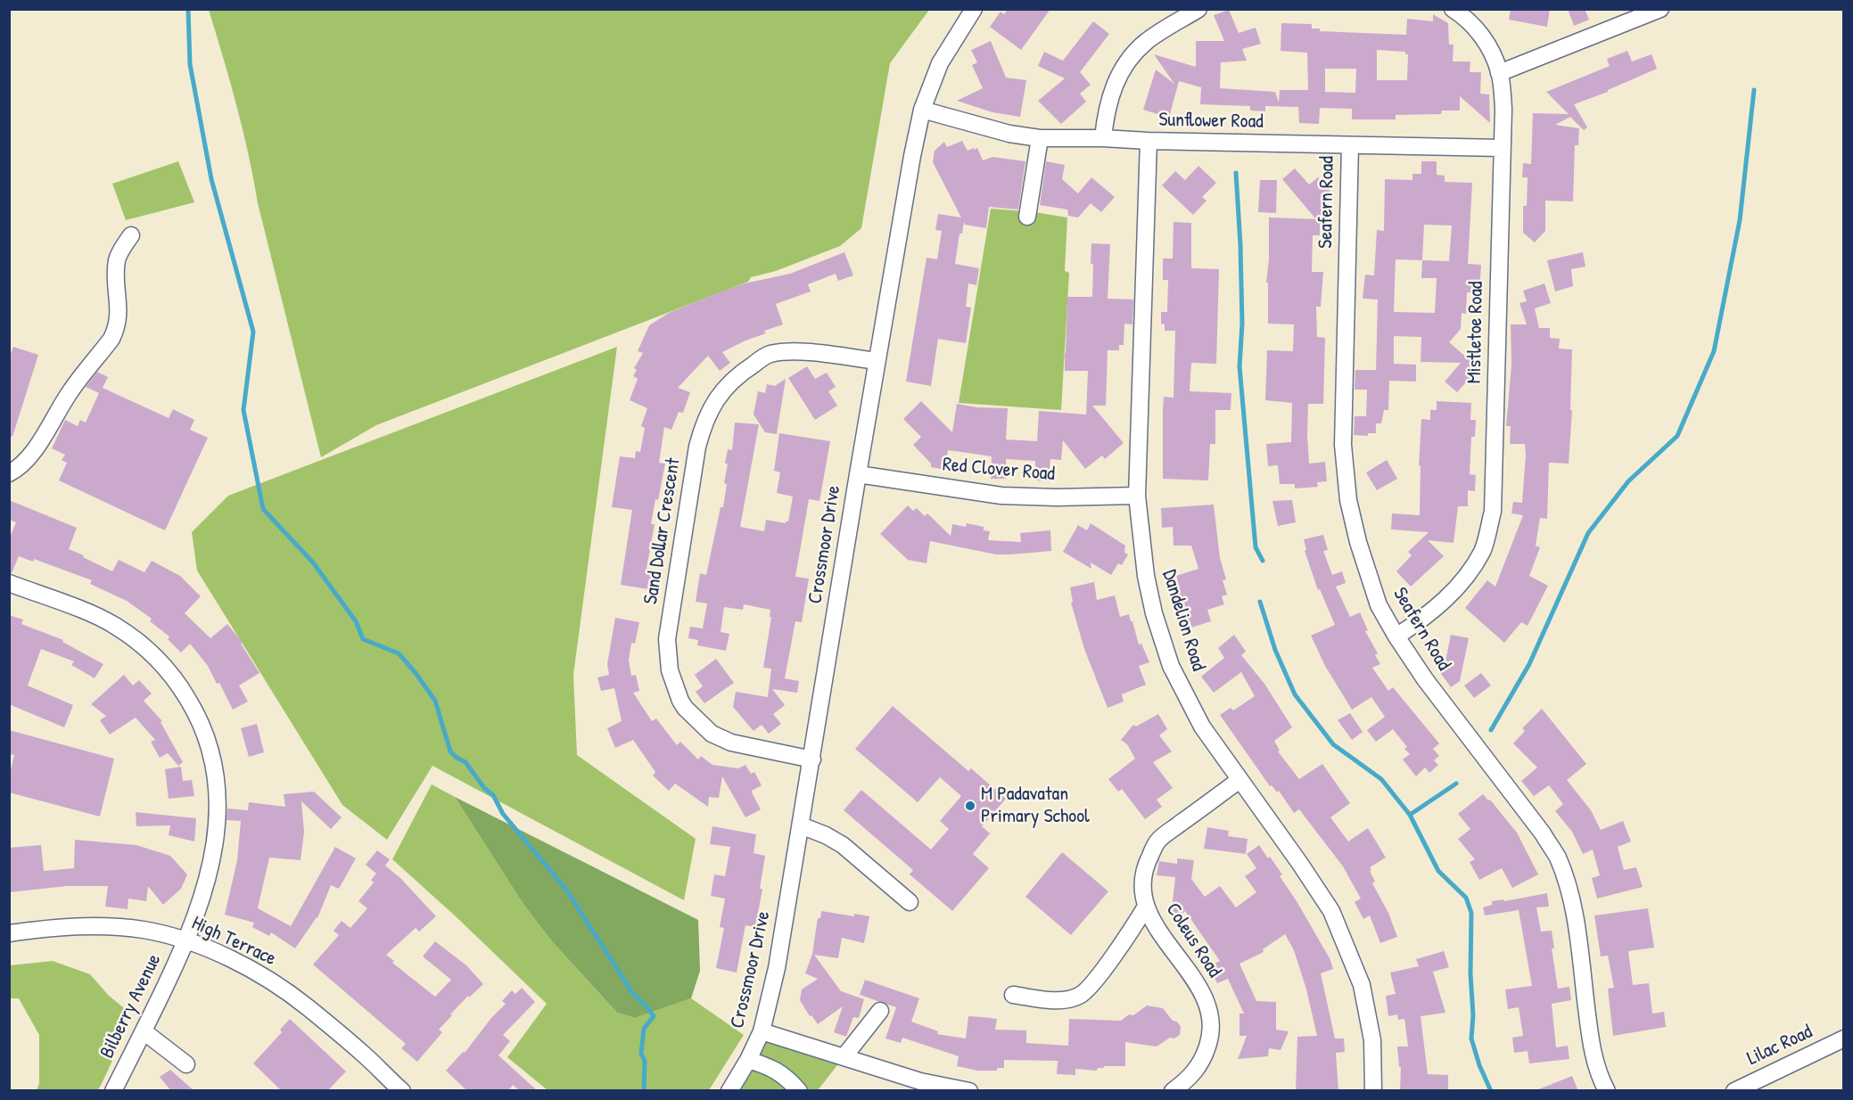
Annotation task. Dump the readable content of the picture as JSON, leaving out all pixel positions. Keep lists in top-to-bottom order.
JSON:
{
  "streets": {
    "street": [
      "Sunflower Road",
      "Seafern Road",
      "Mistletoe Road",
      "Red Clover Road",
      "Sand Dollar Crescent",
      "Crossmoor Drive",
      "Dandelion Road",
      "Coleus Road",
      "High Terrace",
      "Bilberry Avenue",
      "Lilac Road"
    ]
  },
  "crossings": [
    ["Sunflower Road", "Seafern Road"],
    ["Sunflower Road", "Mistletoe Road"],
    ["Sunflower Road", "Crossmoor Drive"],
    ["Sunflower Road", "Dandelion Road"],
    ["Seafern Road", "Mistletoe Road"],
    ["Red Clover Road", "Crossmoor Drive"],
    ["Red Clover Road", "Dandelion Road"],
    ["Sand Dollar Crescent", "Crossmoor Drive"],
    ["Dandelion Road", "Coleus Road"],
    ["High Terrace", "Bilberry Avenue"]
  ],
  "places": ["M Padavatan Primary School"]
}
